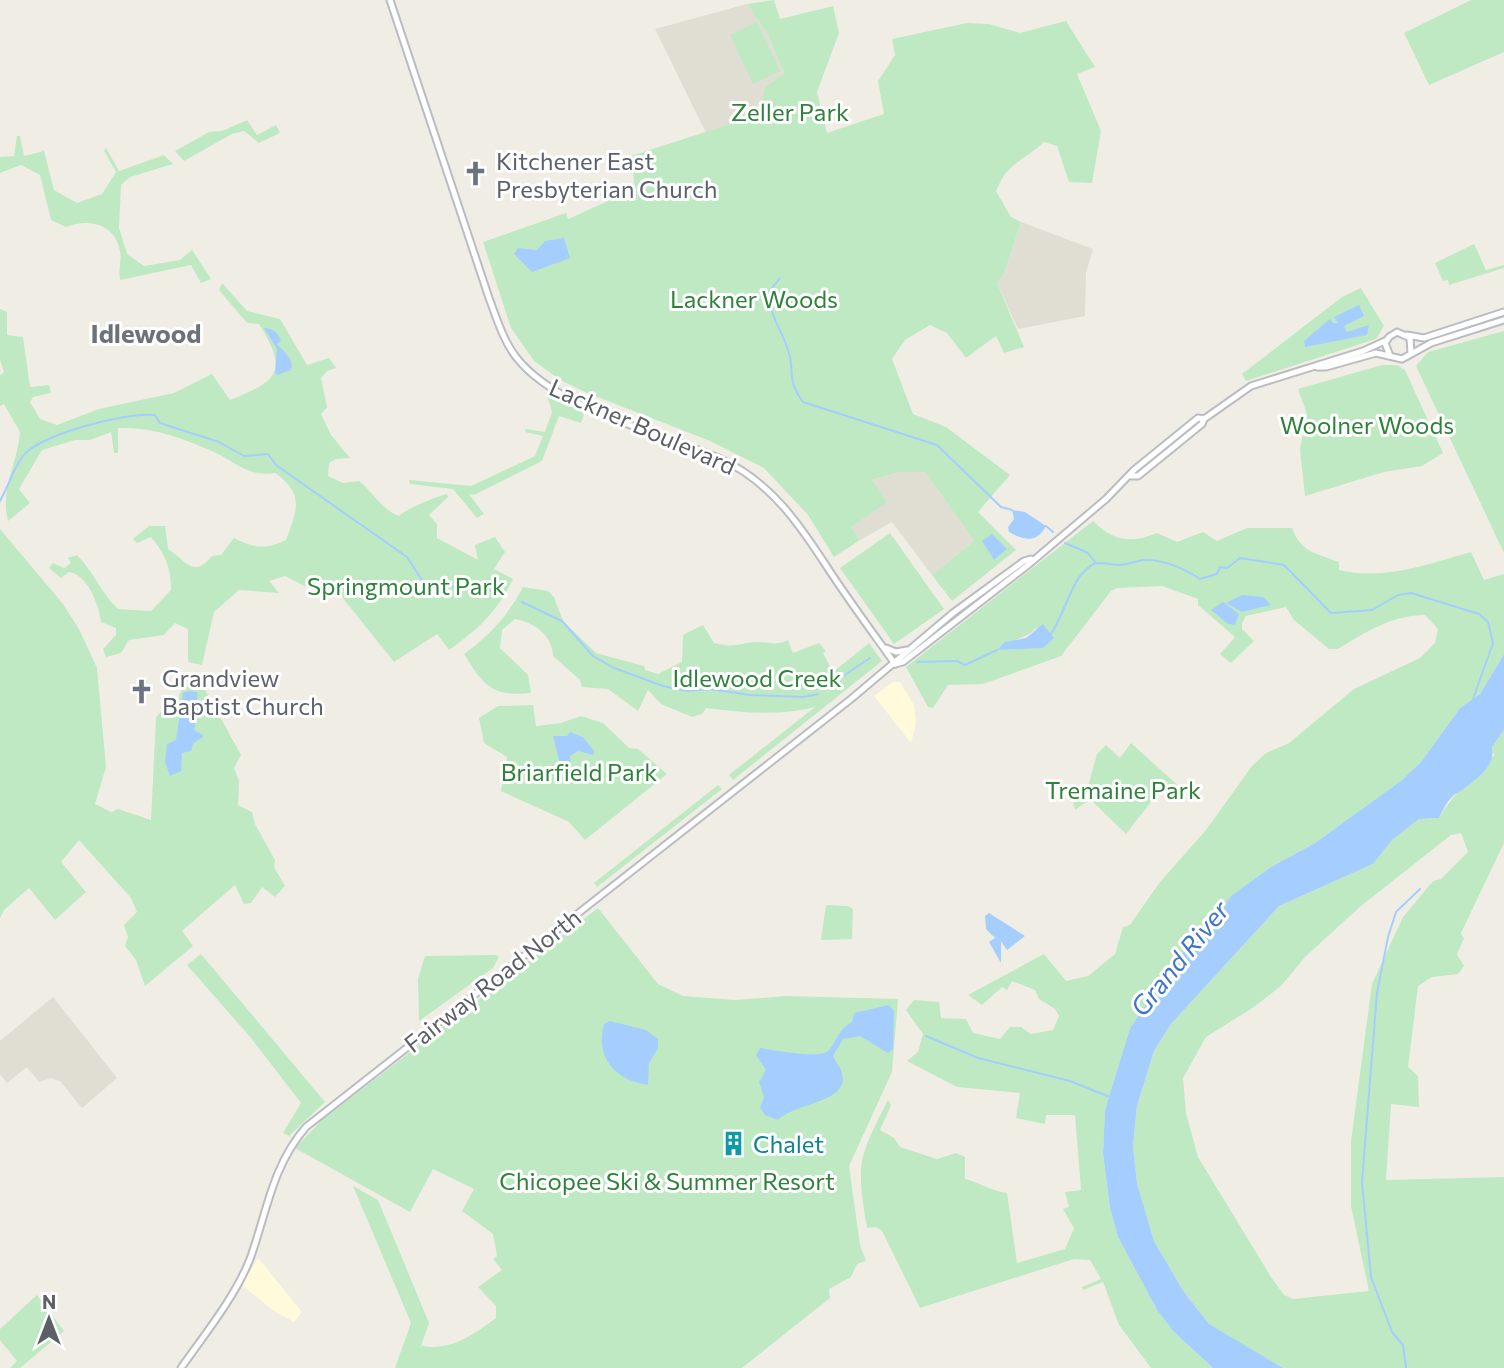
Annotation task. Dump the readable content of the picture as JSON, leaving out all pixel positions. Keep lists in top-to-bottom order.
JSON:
{
  "streets": {
    "main road": ["Lackner Boulevard", "Fairway Road North"]
  },
  "crossings": [
    ["Lackner Boulevard", "Fairway Road North"]
  ],
  "districts": ["Idlewood"],
  "water": ["Grand River"],
  "parks": [
    "Zeller Park",
    "Lackner Woods",
    "Woolner Woods",
    "Springmount Park",
    "Idlewood Creek",
    "Briarfield Park",
    "Tremaine Park",
    "Chicopee Ski & Summer Resort"
  ],
  "places": {
    "church": ["Kitchener East Presbyterian Church", "Grandview Baptist Church"],
    "building": ["Chalet"]
  },
  "north": "top"
}
